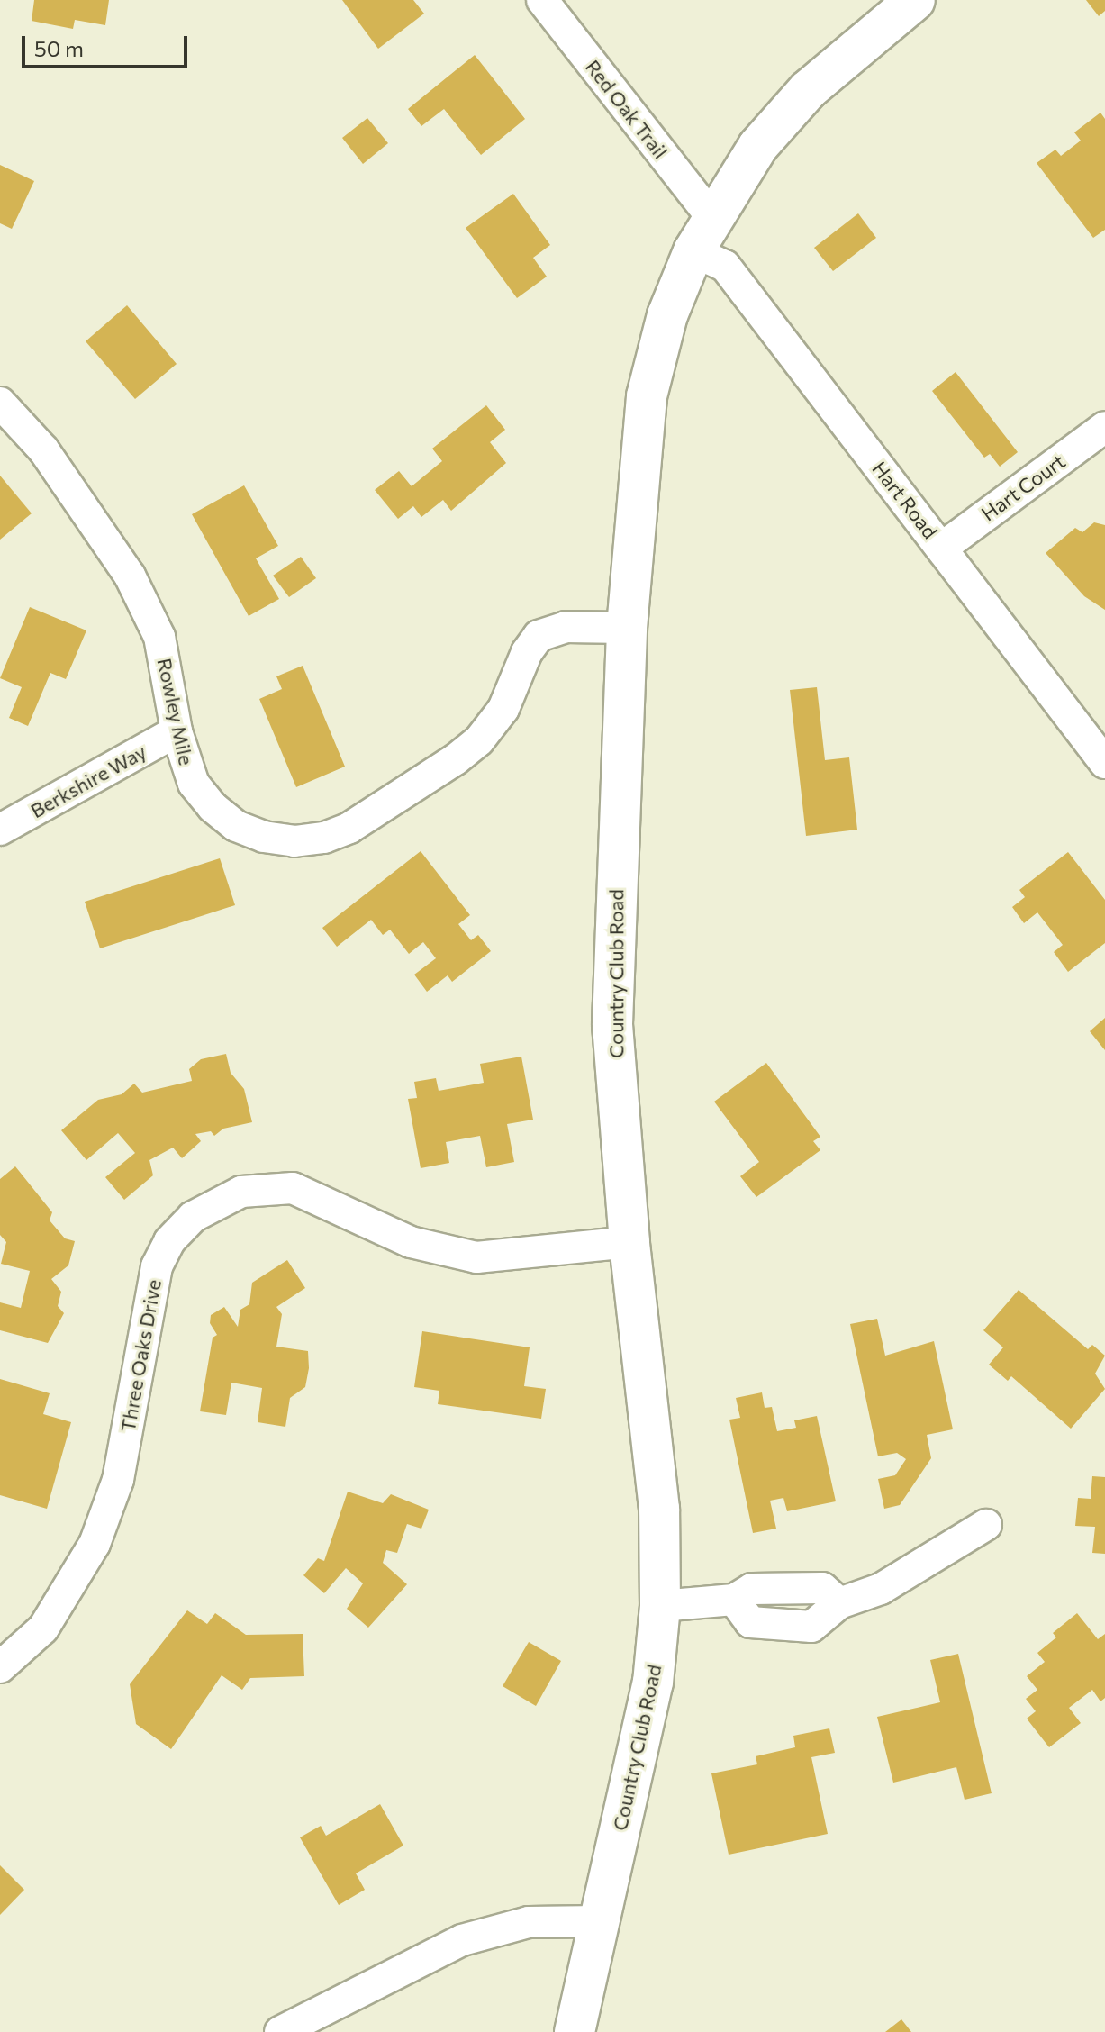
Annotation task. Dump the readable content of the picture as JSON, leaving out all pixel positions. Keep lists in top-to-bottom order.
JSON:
{
  "streets": {
    "main road": ["Country Club Road"],
    "street": [
      "Red Oak Trail",
      "Hart Court",
      "Hart Road",
      "Rowley Mile",
      "Berkshire Way",
      "Three Oaks Drive"
    ]
  },
  "crossings": [
    ["Red Oak Trail", "Country Club Road"],
    ["Hart Court", "Hart Road"],
    ["Hart Road", "Country Club Road"],
    ["Rowley Mile", "Berkshire Way"],
    ["Rowley Mile", "Country Club Road"],
    ["Country Club Road", "Three Oaks Drive"]
  ],
  "scale_bar": "50 m"
}
